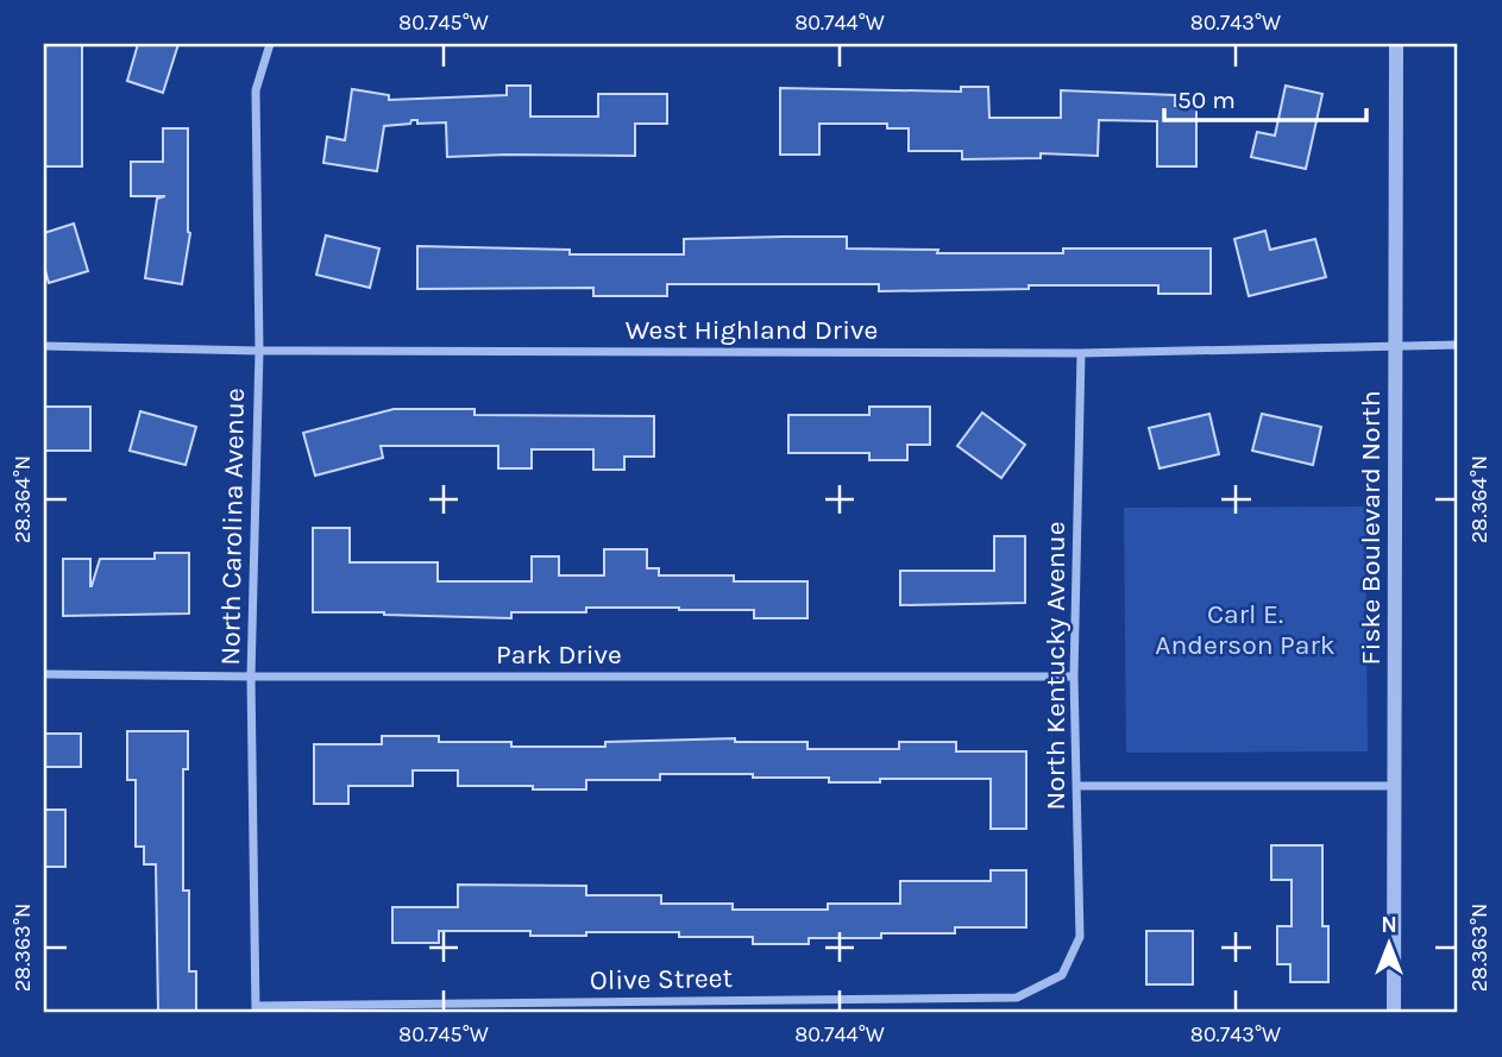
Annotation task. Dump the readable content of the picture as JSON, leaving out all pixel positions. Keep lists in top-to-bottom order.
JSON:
{
  "streets": {
    "street": [
      "West Highland Drive",
      "North Carolina Avenue",
      "Fiske Boulevard North",
      "Park Drive",
      "North Kentucky Avenue",
      "Olive Street"
    ]
  },
  "crossings": [
    ["West Highland Drive", "North Carolina Avenue"],
    ["West Highland Drive", "Fiske Boulevard North"],
    ["West Highland Drive", "North Kentucky Avenue"],
    ["North Carolina Avenue", "Park Drive"],
    ["North Carolina Avenue", "Olive Street"],
    ["Park Drive", "North Kentucky Avenue"],
    ["North Kentucky Avenue", "Olive Street"]
  ],
  "parks": ["Carl E. Anderson Park"],
  "scale_bar": "50 m",
  "north": "top",
  "coordinates": [
    "80.745°W",
    "80.744°W",
    "80.743°W",
    "28.364°N",
    "28.363°N"
  ]
}
